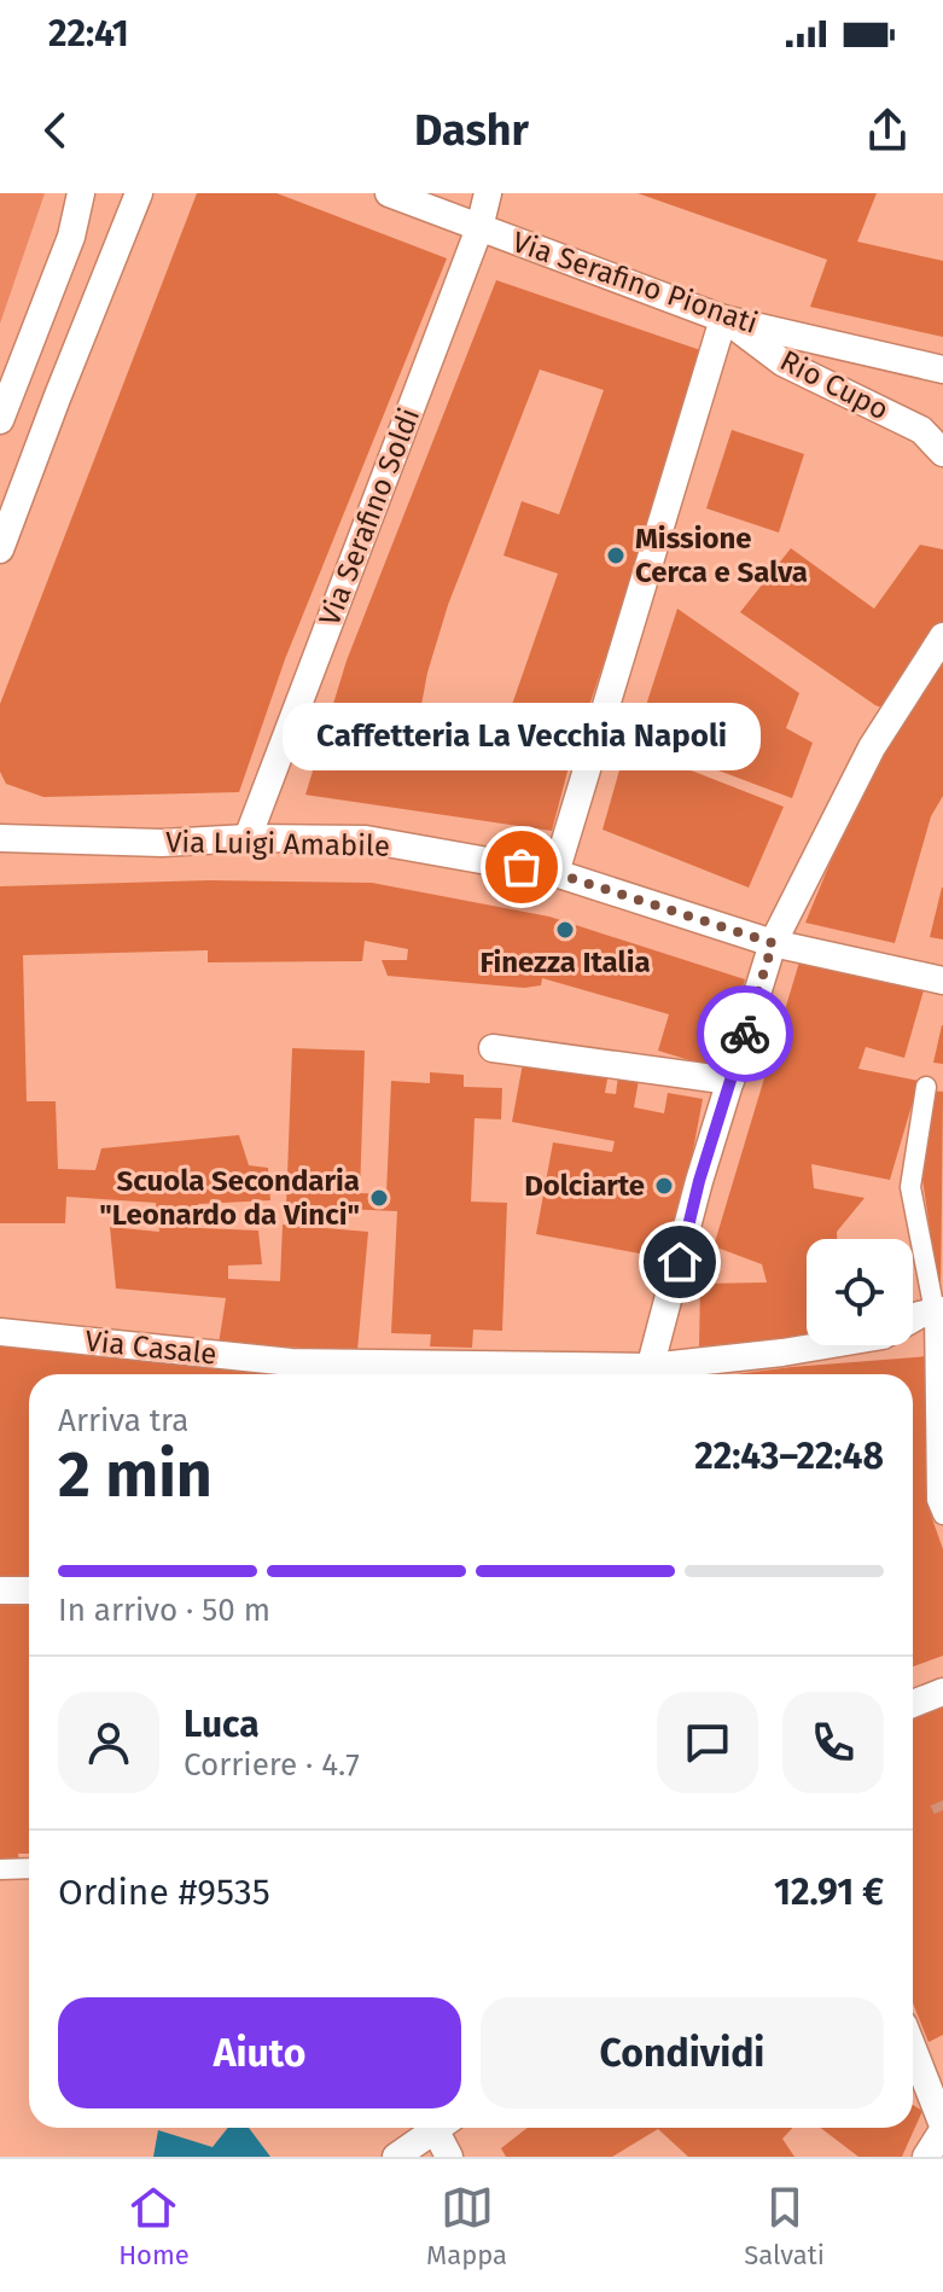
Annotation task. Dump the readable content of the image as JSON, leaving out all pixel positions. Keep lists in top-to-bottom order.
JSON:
{
  "streets": {
    "street": [
      "Via Serafino Pionati",
      "Rio Cupo",
      "Via Serafino Soldi",
      "Via Luigi Amabile",
      "Via Casale"
    ]
  },
  "crossings": [
    ["Via Serafino Pionati", "Rio Cupo"],
    ["Via Serafino Pionati", "Via Serafino Soldi"],
    ["Via Serafino Soldi", "Via Luigi Amabile"]
  ],
  "places": [
    "Missione Cerca e Salva",
    "Caffetteria La Vecchia Napoli",
    "Finezza Italia",
    "Dolciarte",
    "Scuola Secondaria \"Leonardo da Vinci\""
  ],
  "page": {
    "status": "22:41",
    "header": "Dashr",
    "bubble": "Caffetteria La Vecchia Napoli",
    "heading": ["2 min", "Arriva tra", "22:43–22:48"],
    "panel": [
      "Luca",
      "Corriere · 4.7",
      "Ordine #9535",
      "12.91 €"
    ],
    "bar": "In arrivo · 50 m",
    "buttons": ["Aiuto", "Condividi"],
    "tabs": ["Home", "Mappa", "Salvati"]
  }
}
